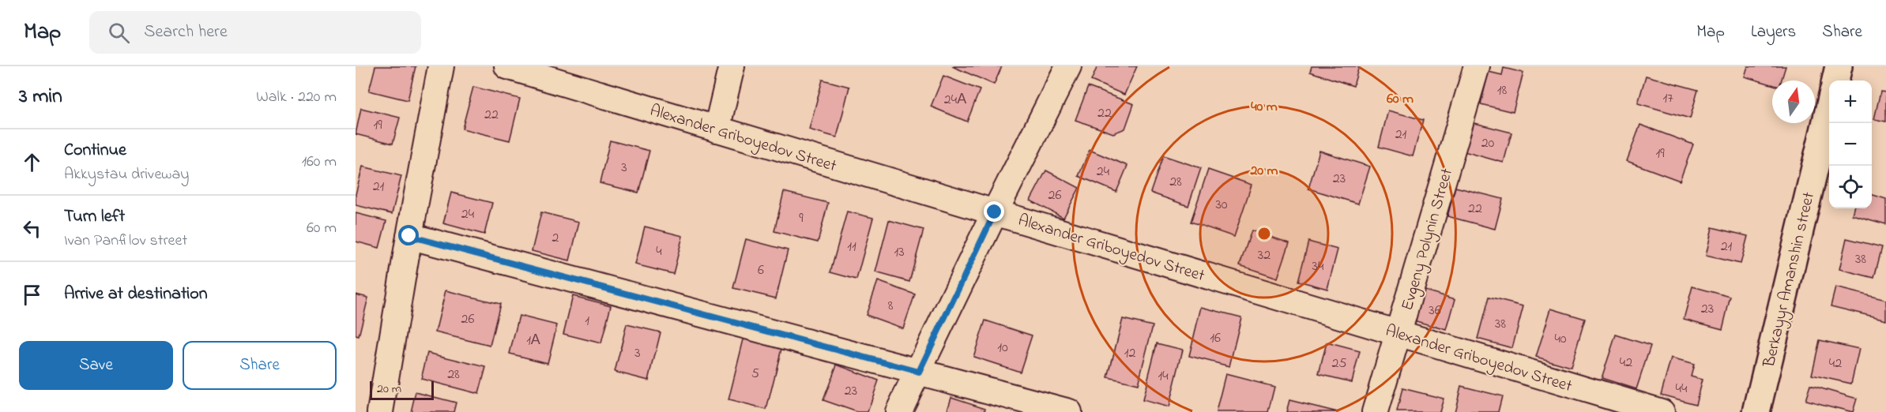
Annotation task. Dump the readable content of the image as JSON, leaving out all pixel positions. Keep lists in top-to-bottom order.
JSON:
{
  "streets": {
    "street": ["Alexander Griboyedov Street", "Evgeny Polynin Street", "Berkayyr Amanshin street"]
  },
  "crossings": [
    ["Alexander Griboyedov Street", "Evgeny Polynin Street"]
  ],
  "house_numbers": [
    "18",
    "17",
    "24А",
    "22",
    "22",
    "19",
    "21",
    "20",
    "19",
    "3",
    "24",
    "23",
    "28",
    "21",
    "26",
    "30",
    "22",
    "24",
    "9",
    "2",
    "11",
    "21",
    "4",
    "13",
    "32",
    "38",
    "34",
    "6",
    "8",
    "23",
    "36",
    "26",
    "1",
    "38",
    "16",
    "40",
    "1А",
    "10",
    "3",
    "12",
    "42",
    "25",
    "42",
    "5",
    "28",
    "14",
    "44",
    "23"
  ],
  "scale_bar": "20 m",
  "north": "top",
  "page": {
    "header": "Map",
    "search": "Search here",
    "nav": ["Map", "Layers", "Share"],
    "heading": ["3 min", "Walk · 220 m"],
    "map_buttons": ["+", "−"],
    "list": [
      ["Continue", "Akkystau driveway", "160 m"],
      ["Turn left", "Ivan Panfilov street", "60 m"],
      "Arrive at destination"
    ],
    "buttons": ["Save", "Share"],
    "scale": "20 m"
  },
  "rings": ["60 m", "40 m", "20 m"]
}
